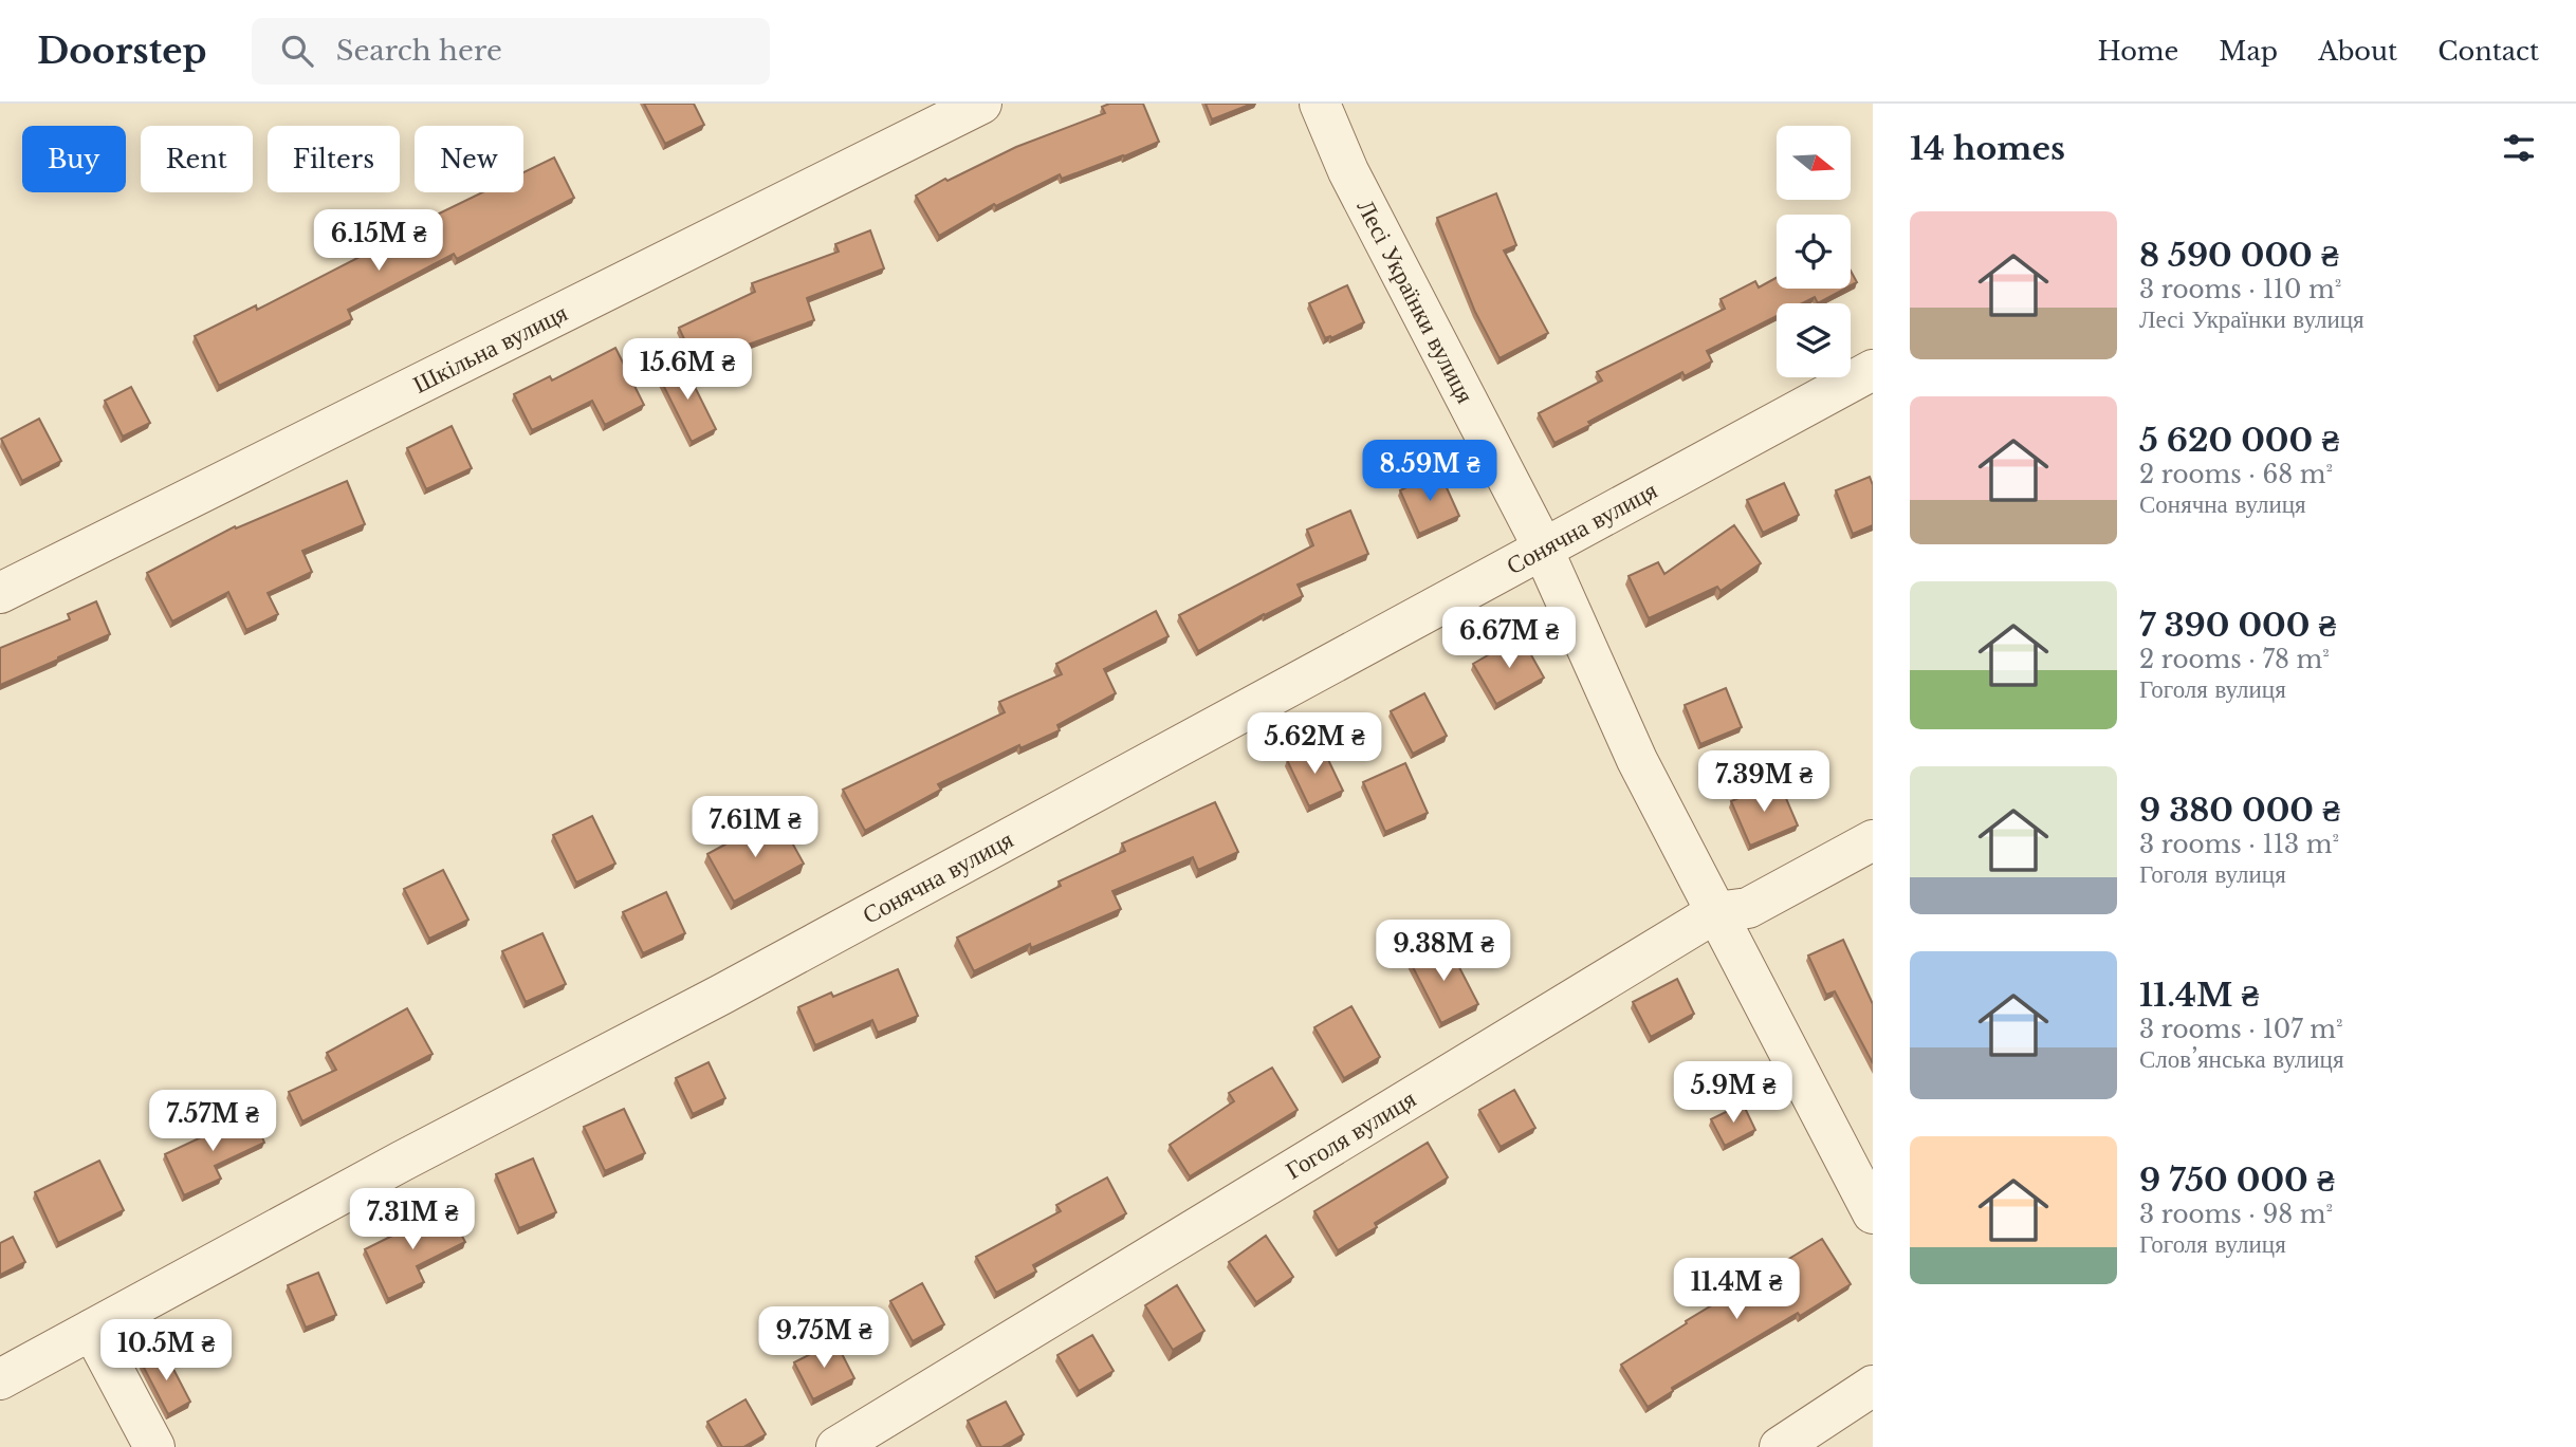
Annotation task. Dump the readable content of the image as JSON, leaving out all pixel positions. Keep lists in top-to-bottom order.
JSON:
{
  "streets": {
    "street": [
      "Лесі Українки вулиця",
      "Шкільна вулиця",
      "Сонячна вулиця",
      "Гоголя вулиця"
    ]
  },
  "crossings": [
    ["Лесі Українки вулиця", "Сонячна вулиця"],
    ["Лесі Українки вулиця", "Гоголя вулиця"]
  ],
  "north": "right",
  "page": {
    "header": "Doorstep",
    "search": "Search here",
    "nav": [
      "Home",
      "Map",
      "About",
      "Contact"
    ],
    "heading": "14 homes",
    "chip": [
      "Buy",
      "Rent",
      "Filters",
      "New"
    ],
    "list": [
      {
        "name": "8 590 000 ₴",
        "note": "3 rooms · 110 m² · Лесі Українки вулиця"
      },
      {
        "name": "5 620 000 ₴",
        "note": "2 rooms · 68 m² · Сонячна вулиця"
      },
      {
        "name": "7 390 000 ₴",
        "note": "2 rooms · 78 m² · Гоголя вулиця"
      },
      {
        "name": "9 380 000 ₴",
        "note": "3 rooms · 113 m² · Гоголя вулиця"
      },
      {
        "name": "11.4M ₴",
        "note": "3 rooms · 107 m² · Слов’янська вулиця"
      },
      {
        "name": "9 750 000 ₴",
        "note": "3 rooms · 98 m² · Гоголя вулиця"
      }
    ],
    "price": [
      "6.15M ₴",
      "15.6M ₴",
      "8.59M ₴",
      "6.67M ₴",
      "5.62M ₴",
      "7.39M ₴",
      "7.61M ₴",
      "9.38M ₴",
      "5.9M ₴",
      "7.57M ₴",
      "7.31M ₴",
      "11.4M ₴",
      "9.75M ₴",
      "10.5M ₴"
    ]
  }
}
